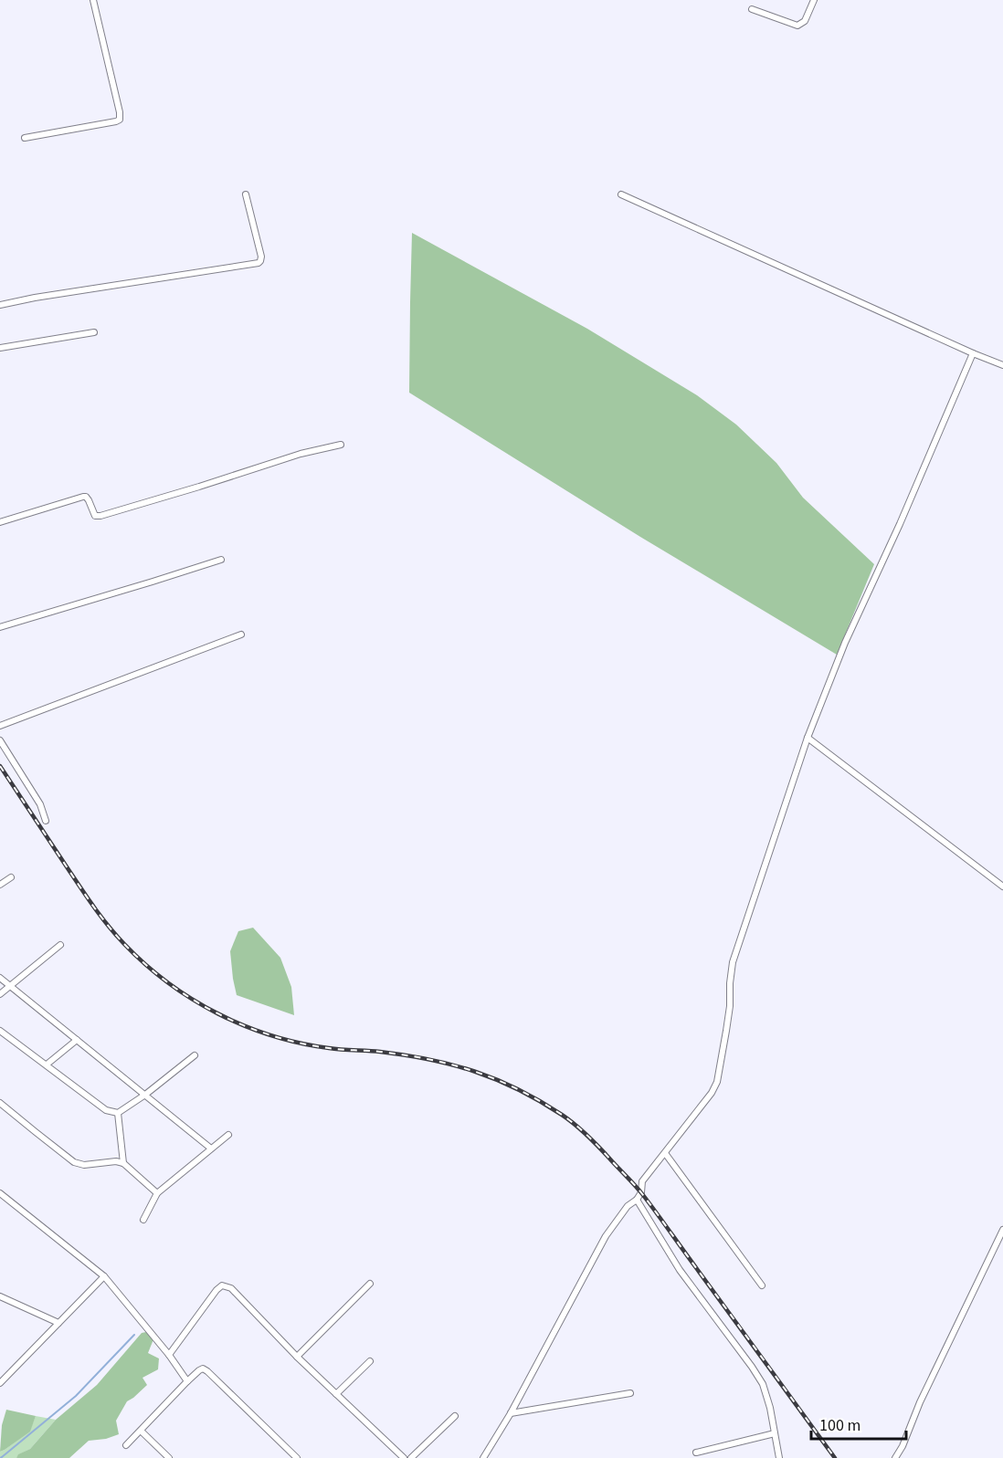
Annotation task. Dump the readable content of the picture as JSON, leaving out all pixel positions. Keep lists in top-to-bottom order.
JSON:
{
  "scale_bar": "100 m"
}
